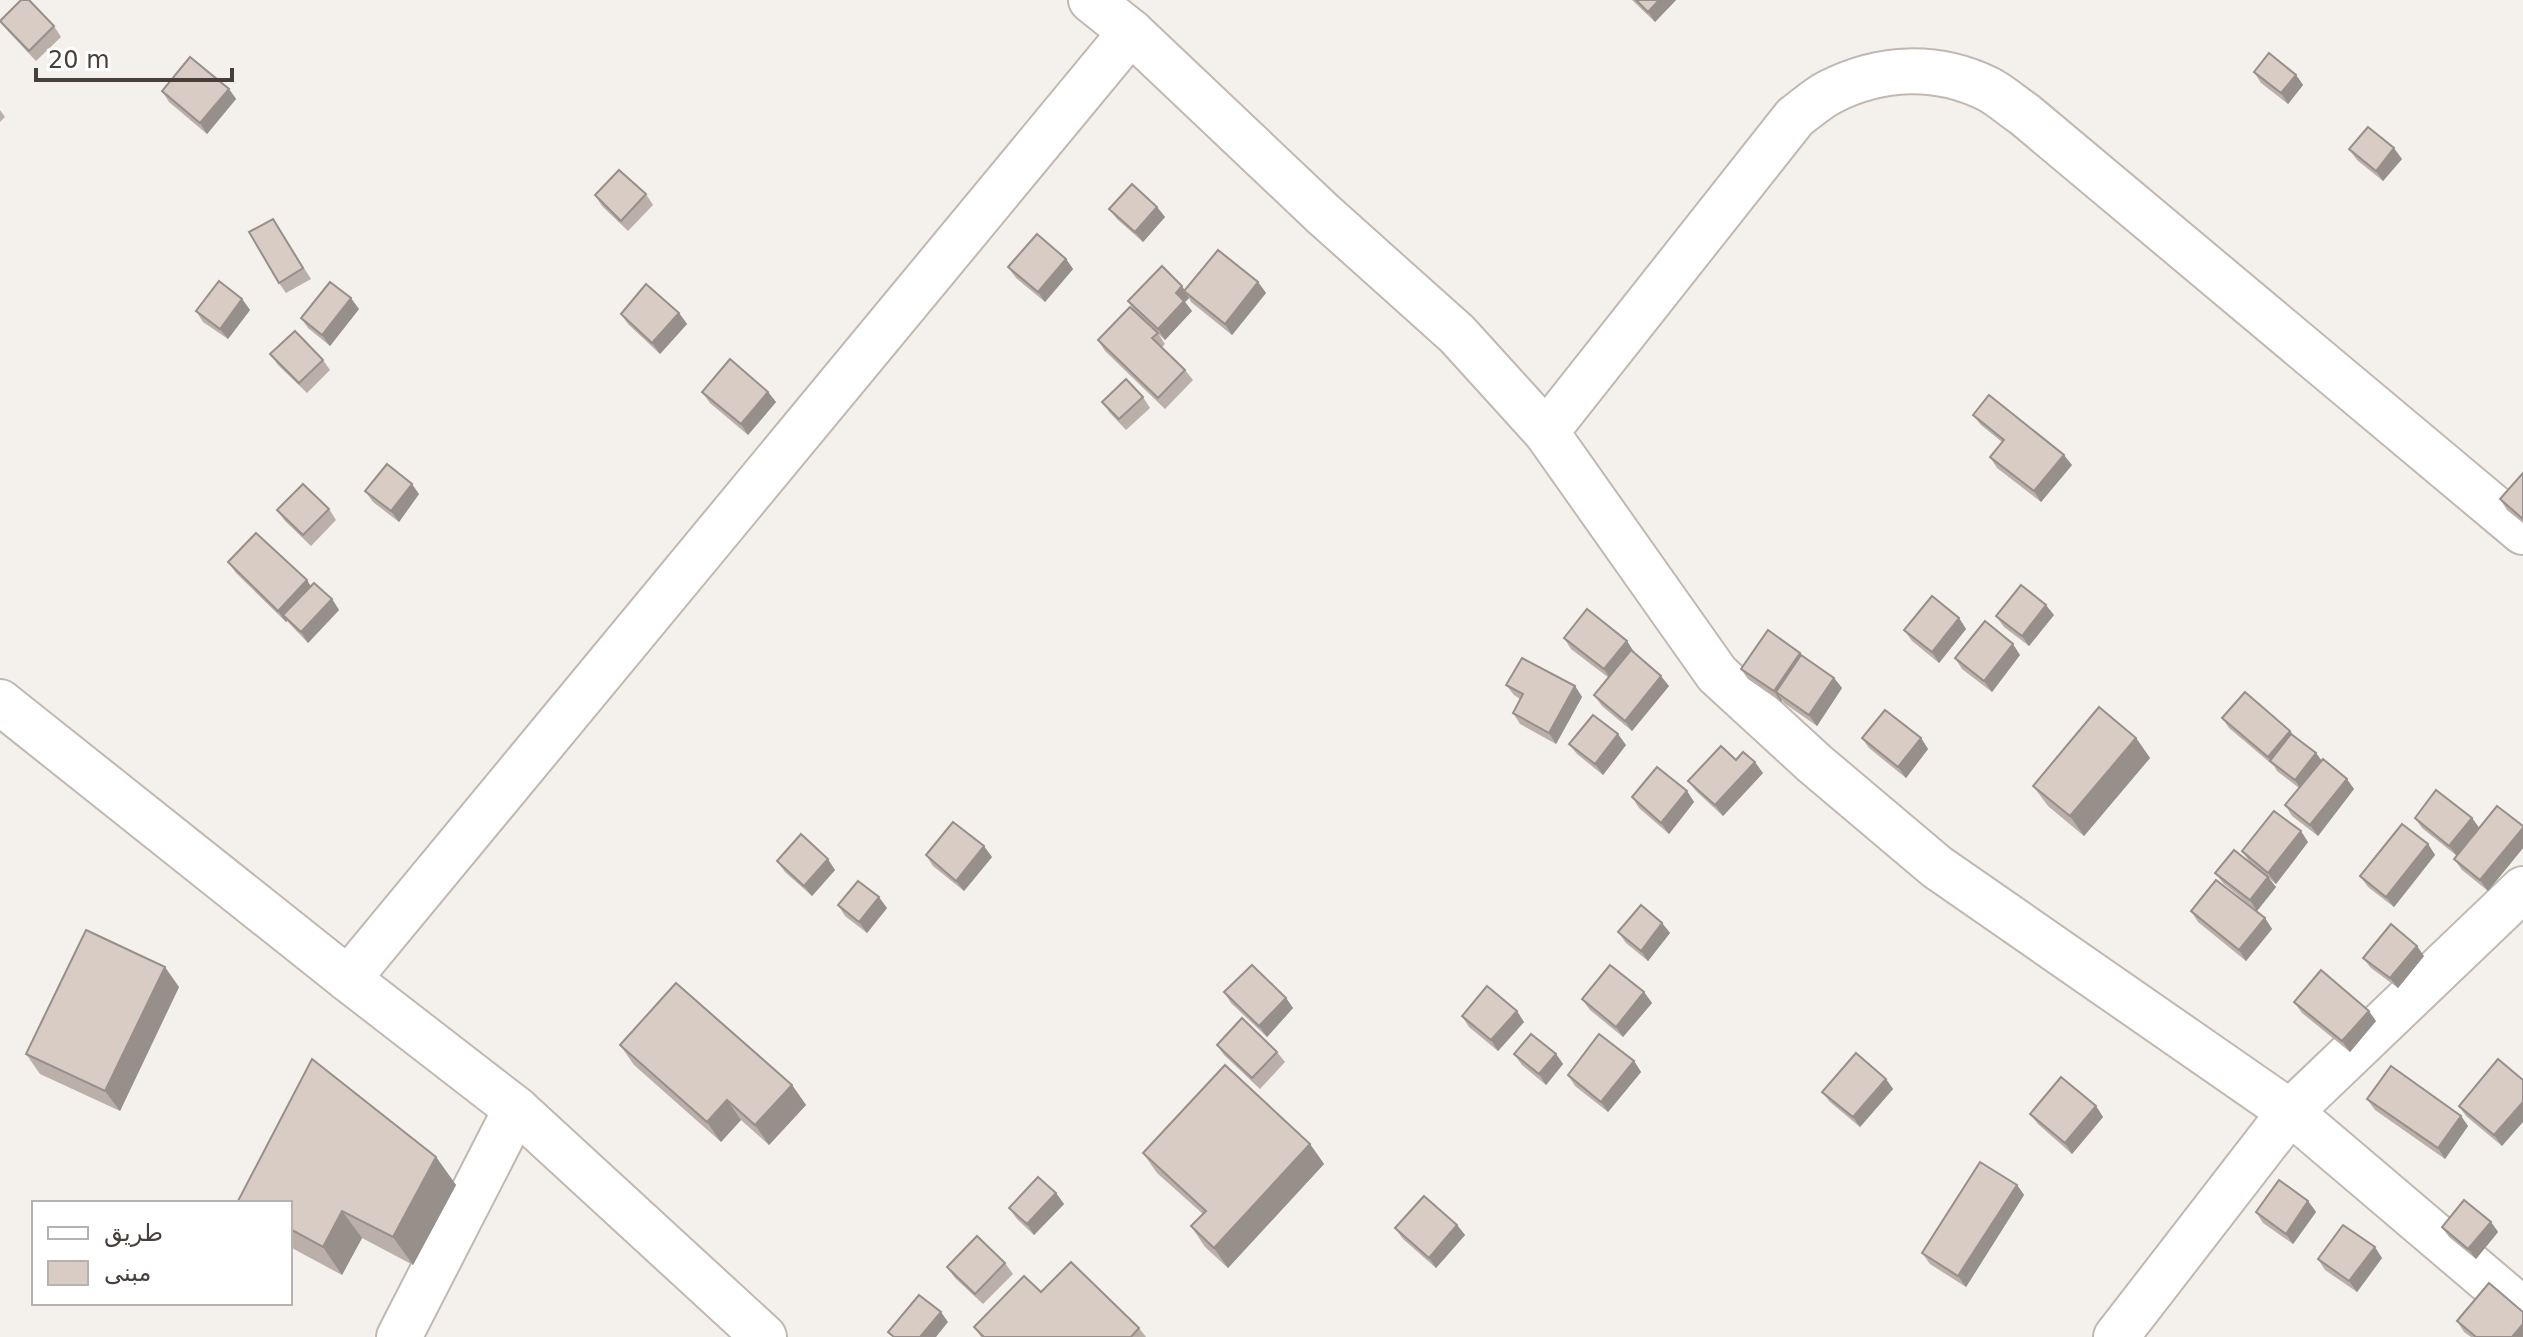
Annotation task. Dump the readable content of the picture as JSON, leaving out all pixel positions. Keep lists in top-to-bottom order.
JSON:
{
  "legend": ["طريق", "مبنى"],
  "scale_bar": "20 m"
}
